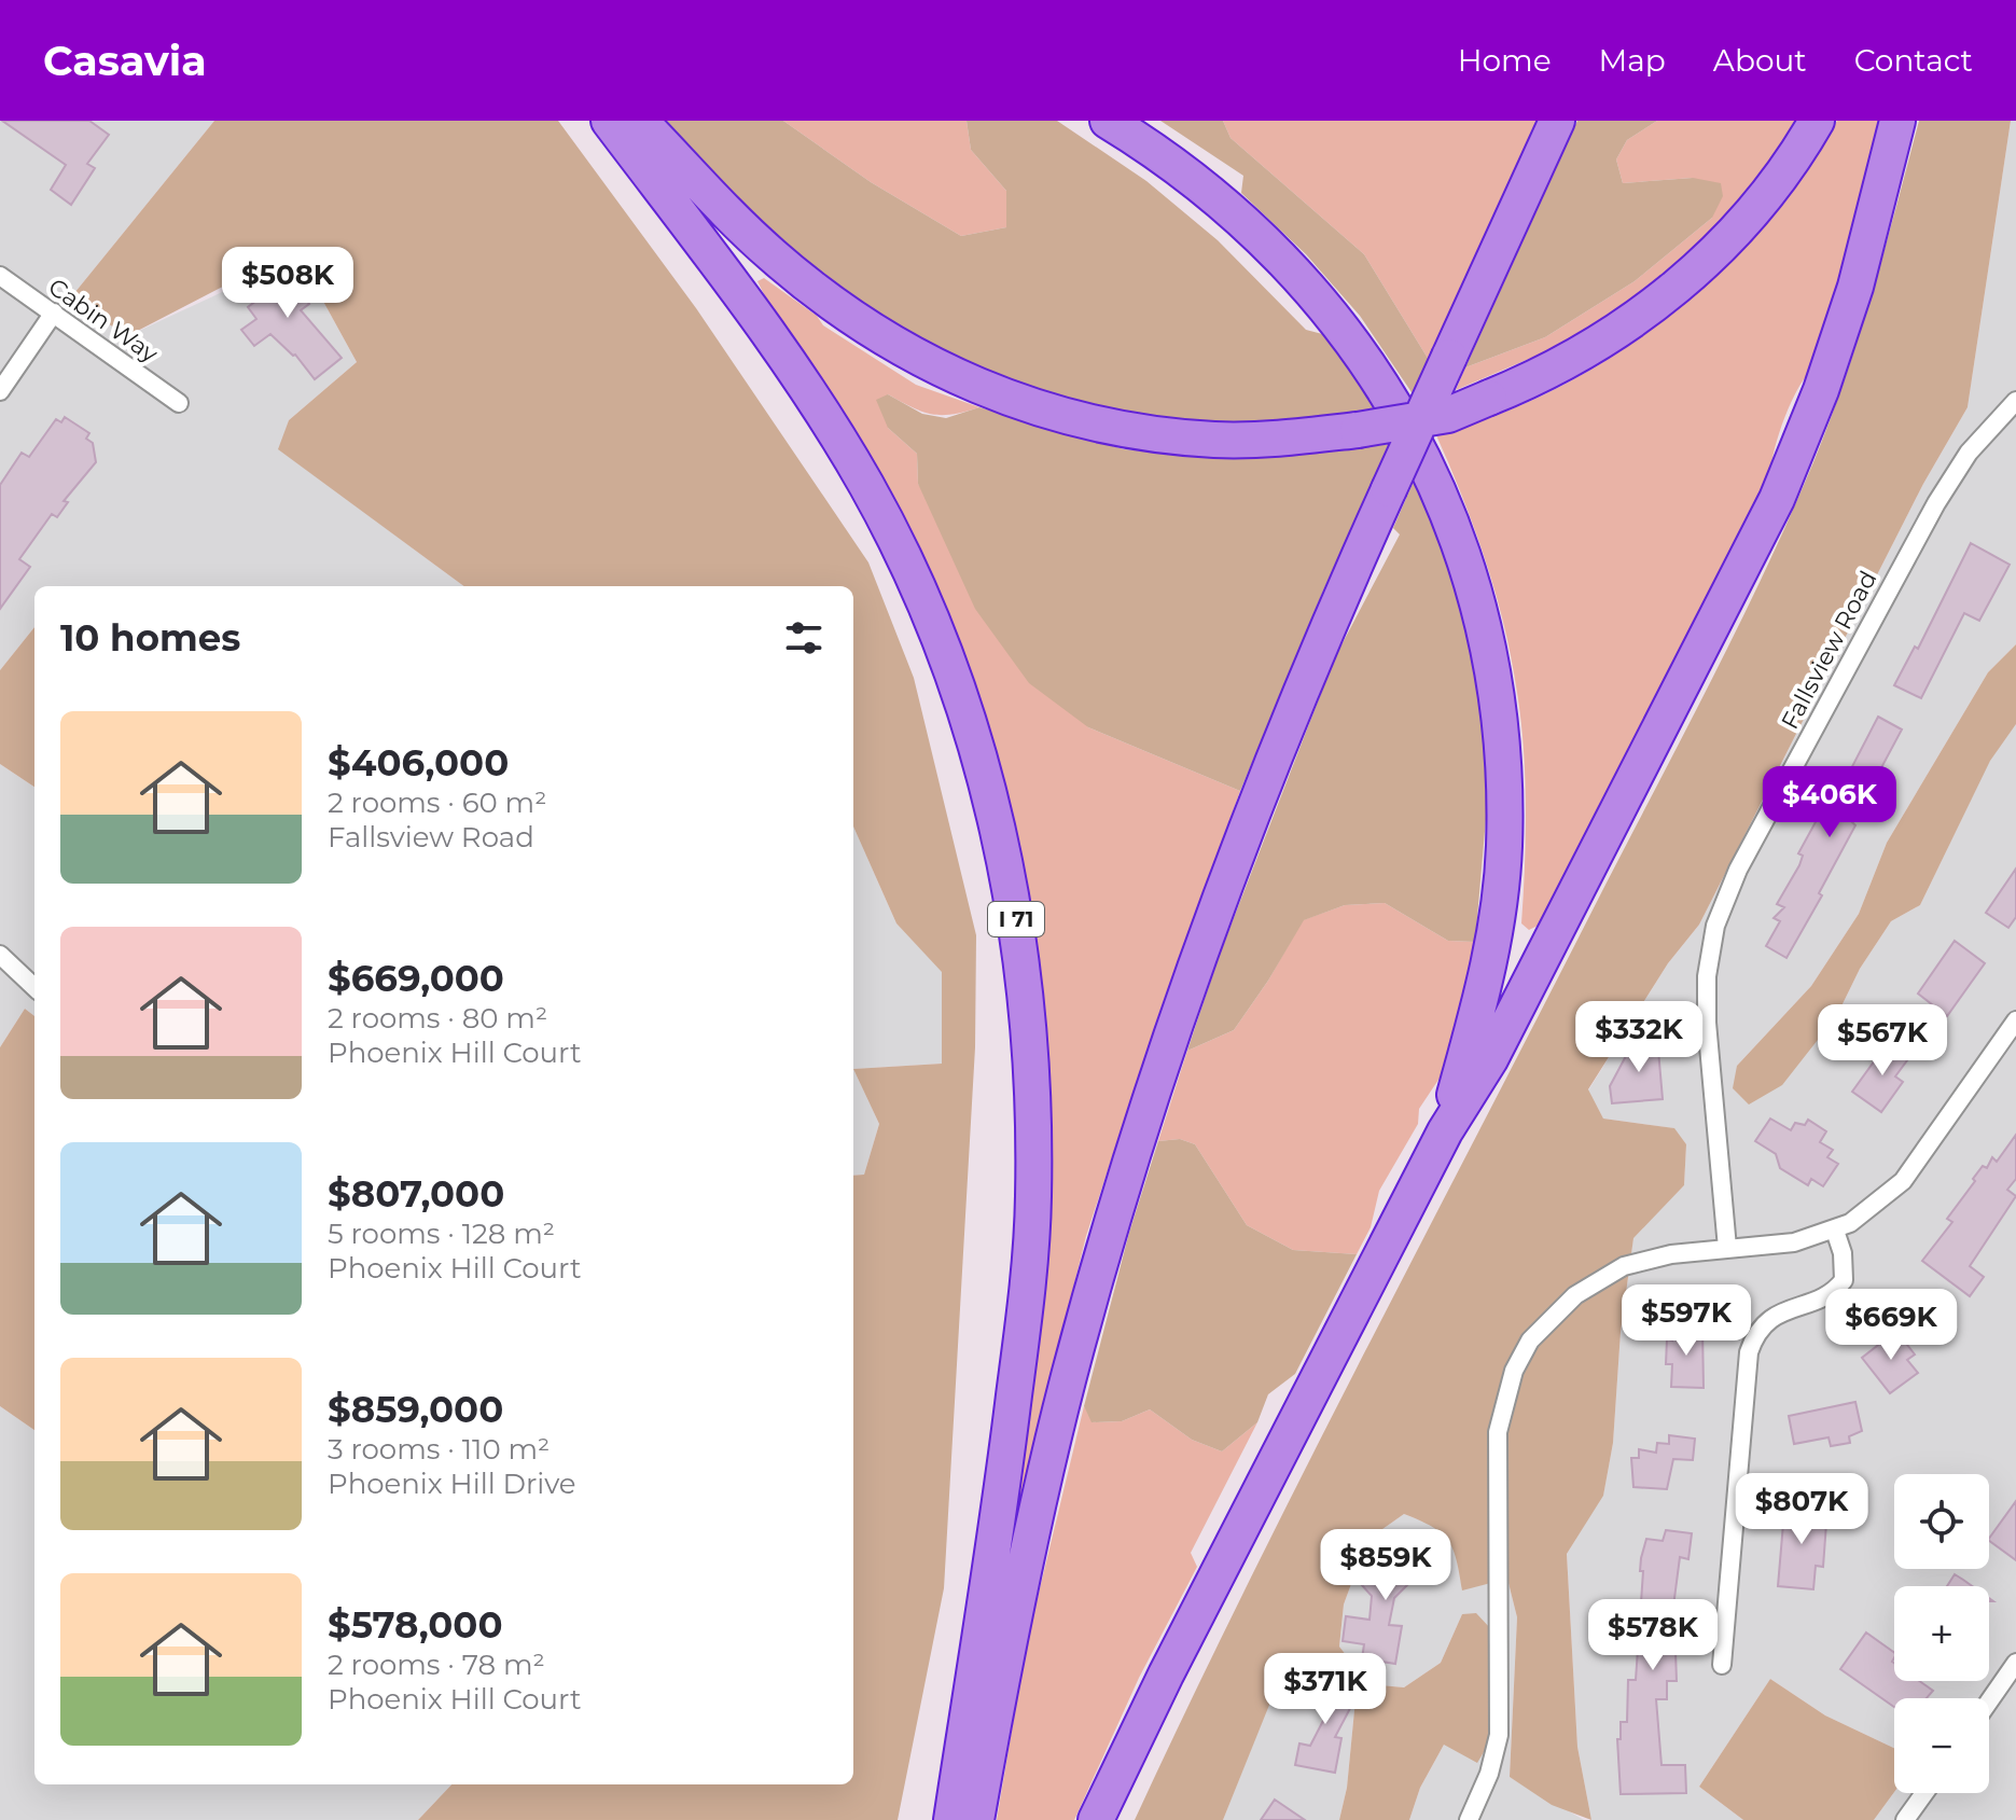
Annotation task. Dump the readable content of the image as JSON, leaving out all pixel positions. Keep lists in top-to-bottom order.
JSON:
{
  "streets": {
    "highway": ["I 71"],
    "street": ["Cabin Way", "Fallsview Road"]
  },
  "page": {
    "header": "Casavia",
    "nav": [
      "Home",
      "Map",
      "About",
      "Contact"
    ],
    "price": [
      "$508K",
      "$406K",
      "$332K",
      "$567K",
      "$597K",
      "$669K",
      "$807K",
      "$859K",
      "$578K",
      "$371K"
    ],
    "heading": "10 homes",
    "list": [
      {
        "name": "$406,000",
        "note": "2 rooms · 60 m² · Fallsview Road"
      },
      {
        "name": "$669,000",
        "note": "2 rooms · 80 m² · Phoenix Hill Court"
      },
      {
        "name": "$807,000",
        "note": "5 rooms · 128 m² · Phoenix Hill Court"
      },
      {
        "name": "$859,000",
        "note": "3 rooms · 110 m² · Phoenix Hill Drive"
      },
      {
        "name": "$578,000",
        "note": "2 rooms · 78 m² · Phoenix Hill Court"
      }
    ],
    "map_buttons": ["+", "−"]
  }
}
